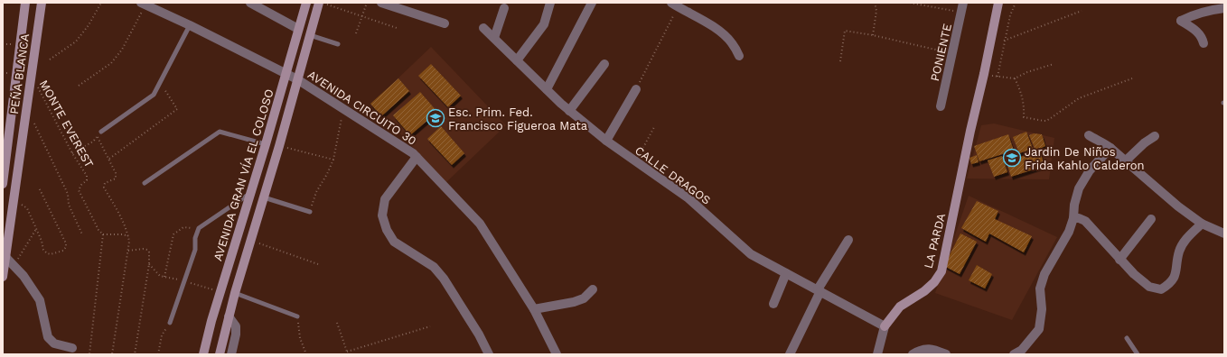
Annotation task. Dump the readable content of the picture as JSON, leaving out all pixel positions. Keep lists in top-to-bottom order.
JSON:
{
  "streets": {
    "main road": ["PEÑA BLANCA", "AVENIDA GRAN VÍA EL COLOSO", "LA PARDA"],
    "street": ["PONIENTE", "AVENIDA CIRCUITO 30", "CALLE DRAGOS"],
    "path": ["MONTE EVEREST"]
  },
  "crossings": [
    ["PEÑA BLANCA", "MONTE EVEREST"],
    ["AVENIDA CIRCUITO 30", "AVENIDA GRAN VÍA EL COLOSO"],
    ["CALLE DRAGOS", "LA PARDA"]
  ],
  "places": {
    "school or university": ["Esc. Prim. Fed. Francisco Figueroa Mata", "Jardin De Niños Frida Kahlo Calderon"]
  }
}
